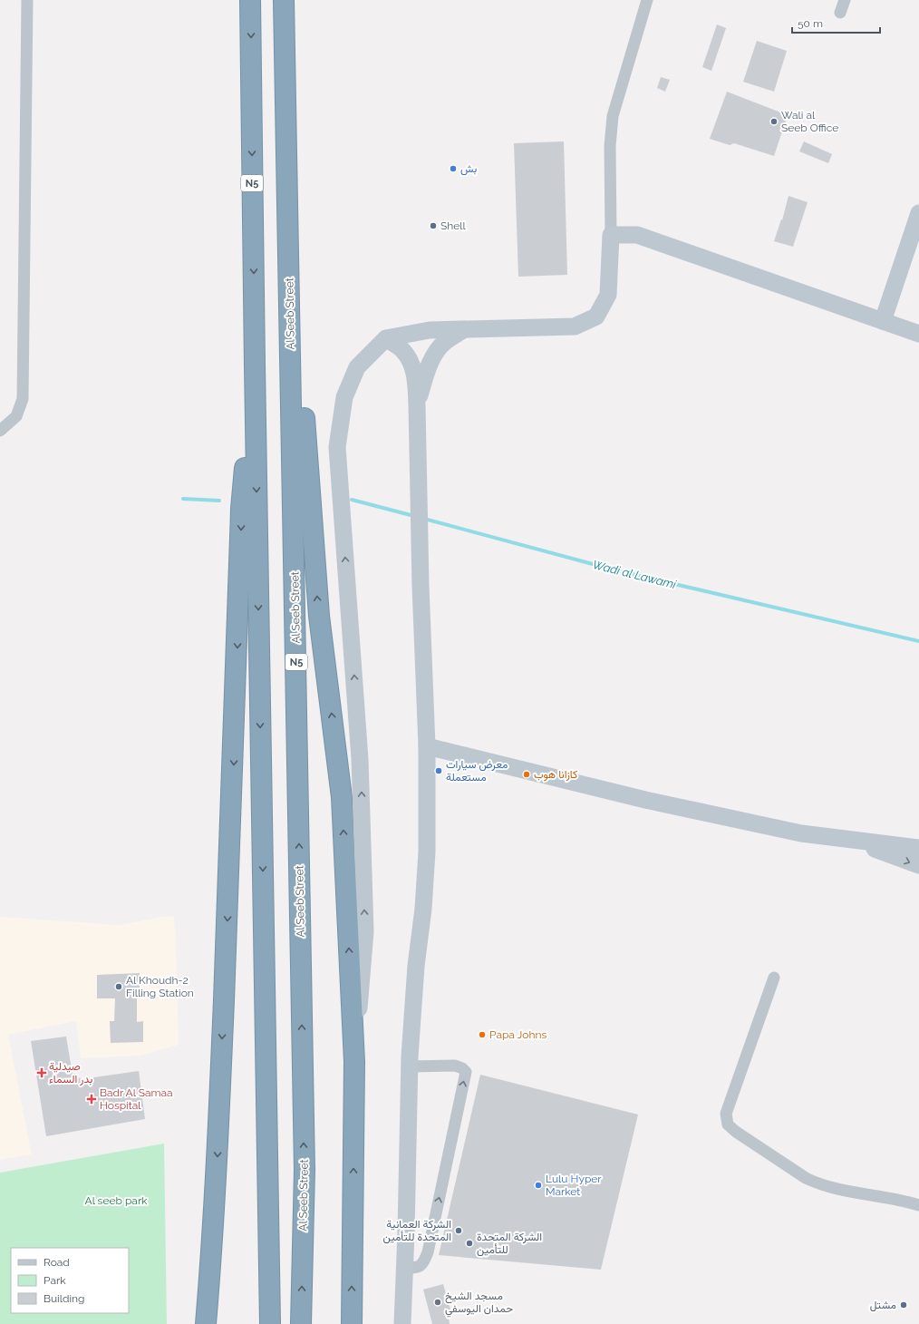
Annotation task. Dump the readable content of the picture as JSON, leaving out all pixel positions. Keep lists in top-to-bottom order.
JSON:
{
  "streets": {
    "highway": ["N5", "Al Seeb Street"]
  },
  "water": ["Wadi al Lawami"],
  "parks": ["Al seeb park"],
  "places": {
    "other": [
      "Wali al Seeb Office",
      "بش",
      "Shell",
      "معرض سيارات مستعملة",
      "كازانا هوب",
      "Al Khoudh-2 Filling Station",
      "Papa Johns",
      "Lulu Hyper Market",
      "الشركة العمانية المتحدة للتأمين",
      "الشركة المتحدة للتأمين",
      "مسجد الشيخ حمدان اليوسفي",
      "مشتل"
    ],
    "health": ["صيدلية بدر السماء", "Badr Al Samaa Hospital"]
  },
  "legend": ["Road", "Park", "Building"],
  "scale_bar": "50 m"
}
